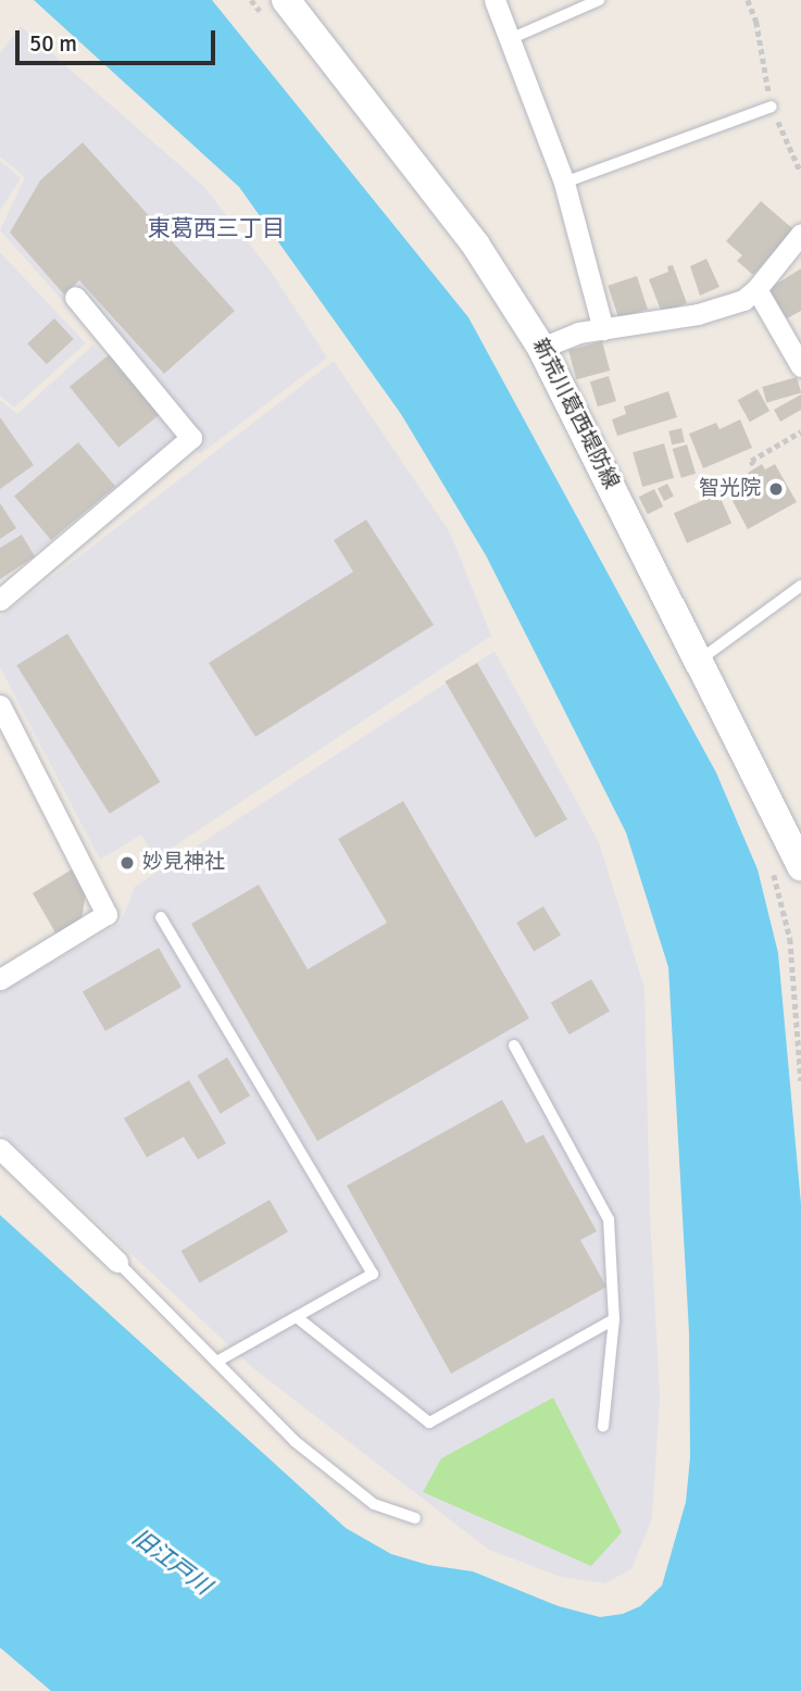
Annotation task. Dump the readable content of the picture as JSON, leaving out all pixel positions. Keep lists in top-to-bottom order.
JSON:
{
  "streets": {
    "main road": ["新荒川葛西堤防線"]
  },
  "districts": ["東葛西三丁目"],
  "water": ["旧江戸川"],
  "places": ["智光院", "妙見神社"],
  "scale_bar": "50 m"
}
